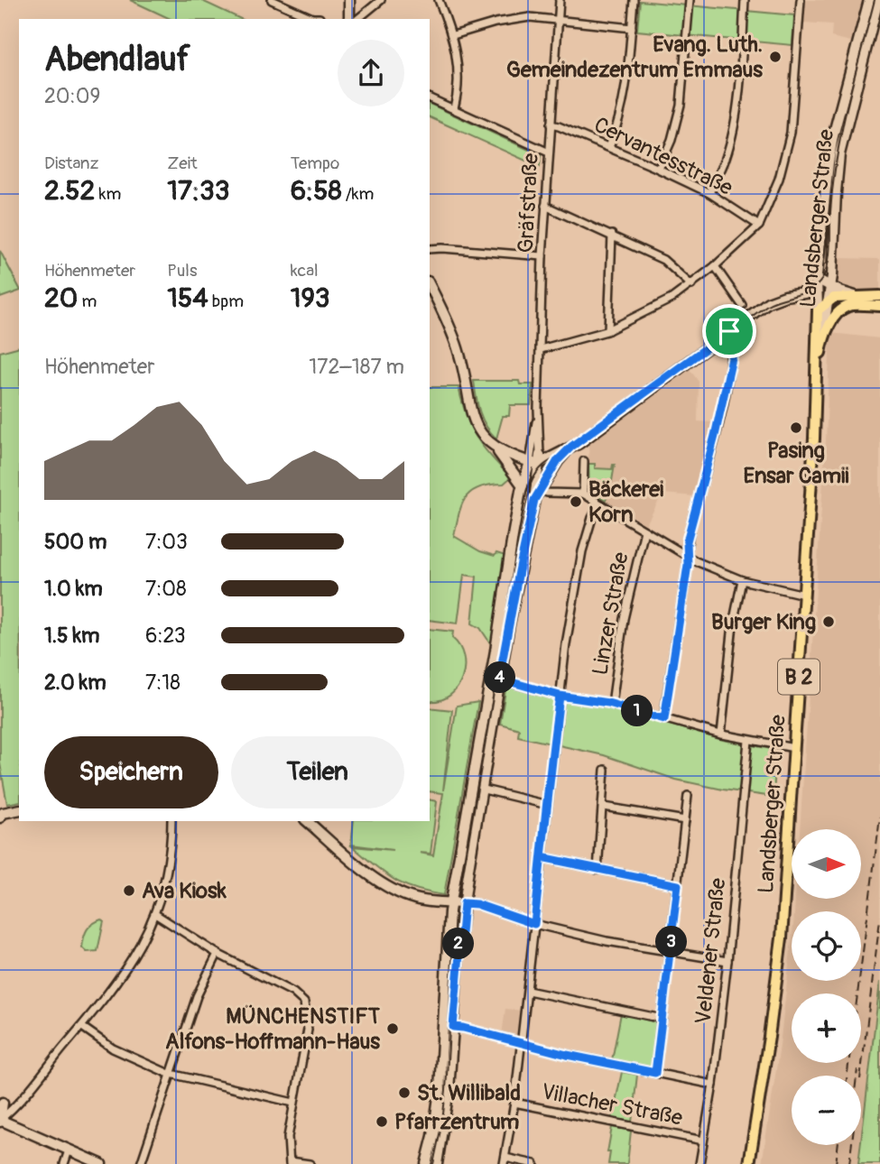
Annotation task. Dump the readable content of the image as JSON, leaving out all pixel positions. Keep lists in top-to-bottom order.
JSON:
{
  "streets": {
    "main road": ["Landsberger Straße", "B 2"],
    "street": [
      "Cervantesstraße",
      "Gräfstraße",
      "Linzer Straße",
      "Veldener Straße",
      "Villacher Straße"
    ]
  },
  "crossings": [
    ["Cervantesstraße", "Gräfstraße"],
    ["Landsberger Straße", "B 2"],
    ["Veldener Straße", "Villacher Straße"]
  ],
  "places": [
    "Evang. Luth. Gemeindezentrum Emmaus",
    "Pasing Ensar Camii",
    "Bäckerei Korn",
    "Burger King",
    "Ava Kiosk",
    "MÜNCHENSTIFT Alfons-Hoffmann-Haus",
    "St. Willibald",
    "Pfarrzentrum"
  ],
  "north": "right",
  "page": {
    "heading": ["Abendlauf", "20:09"],
    "stats": [
      ["Distanz", "2.52 km"],
      ["Zeit", "17:33"],
      ["Tempo", "6:58 /km"],
      ["Höhenmeter", "20 m"],
      ["Puls", "154 bpm"],
      ["kcal", "193"]
    ],
    "chart": ["Höhenmeter", "172–187 m"],
    "list": [
      {
        "name": "500 m",
        "note": "7:03"
      },
      {
        "name": "1.0 km",
        "note": "7:08"
      },
      {
        "name": "1.5 km",
        "note": "6:23"
      },
      {
        "name": "2.0 km",
        "note": "7:18"
      }
    ],
    "pins": [
      "4",
      "1",
      "3",
      "2"
    ],
    "buttons": ["Speichern", "Teilen"],
    "map_buttons": ["+", "−"]
  }
}
